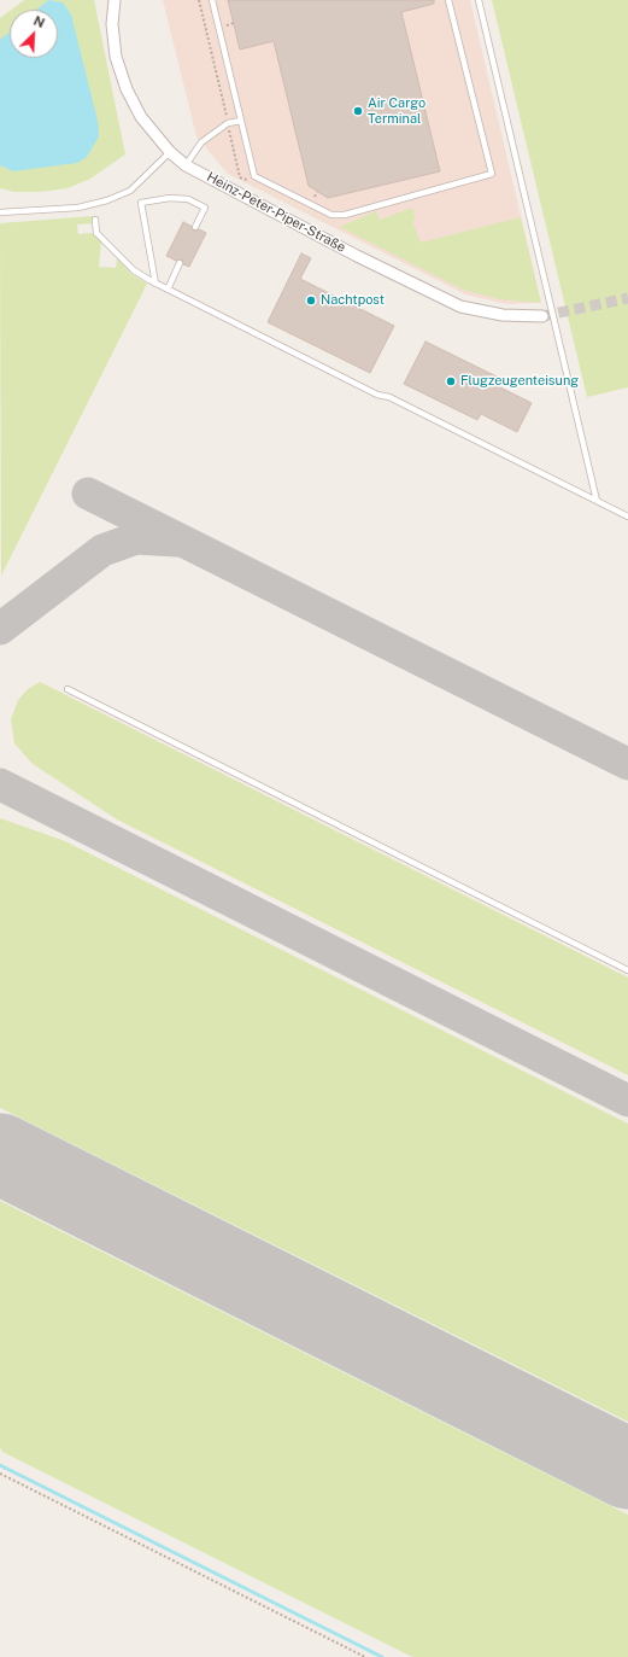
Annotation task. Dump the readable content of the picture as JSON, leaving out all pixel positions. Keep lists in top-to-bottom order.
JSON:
{
  "streets": {
    "street": ["Heinz-Peter-Piper-Straße"]
  },
  "places": ["Air Cargo Terminal", "Nachtpost", "Flugzeugenteisung"],
  "north": "top right"
}
